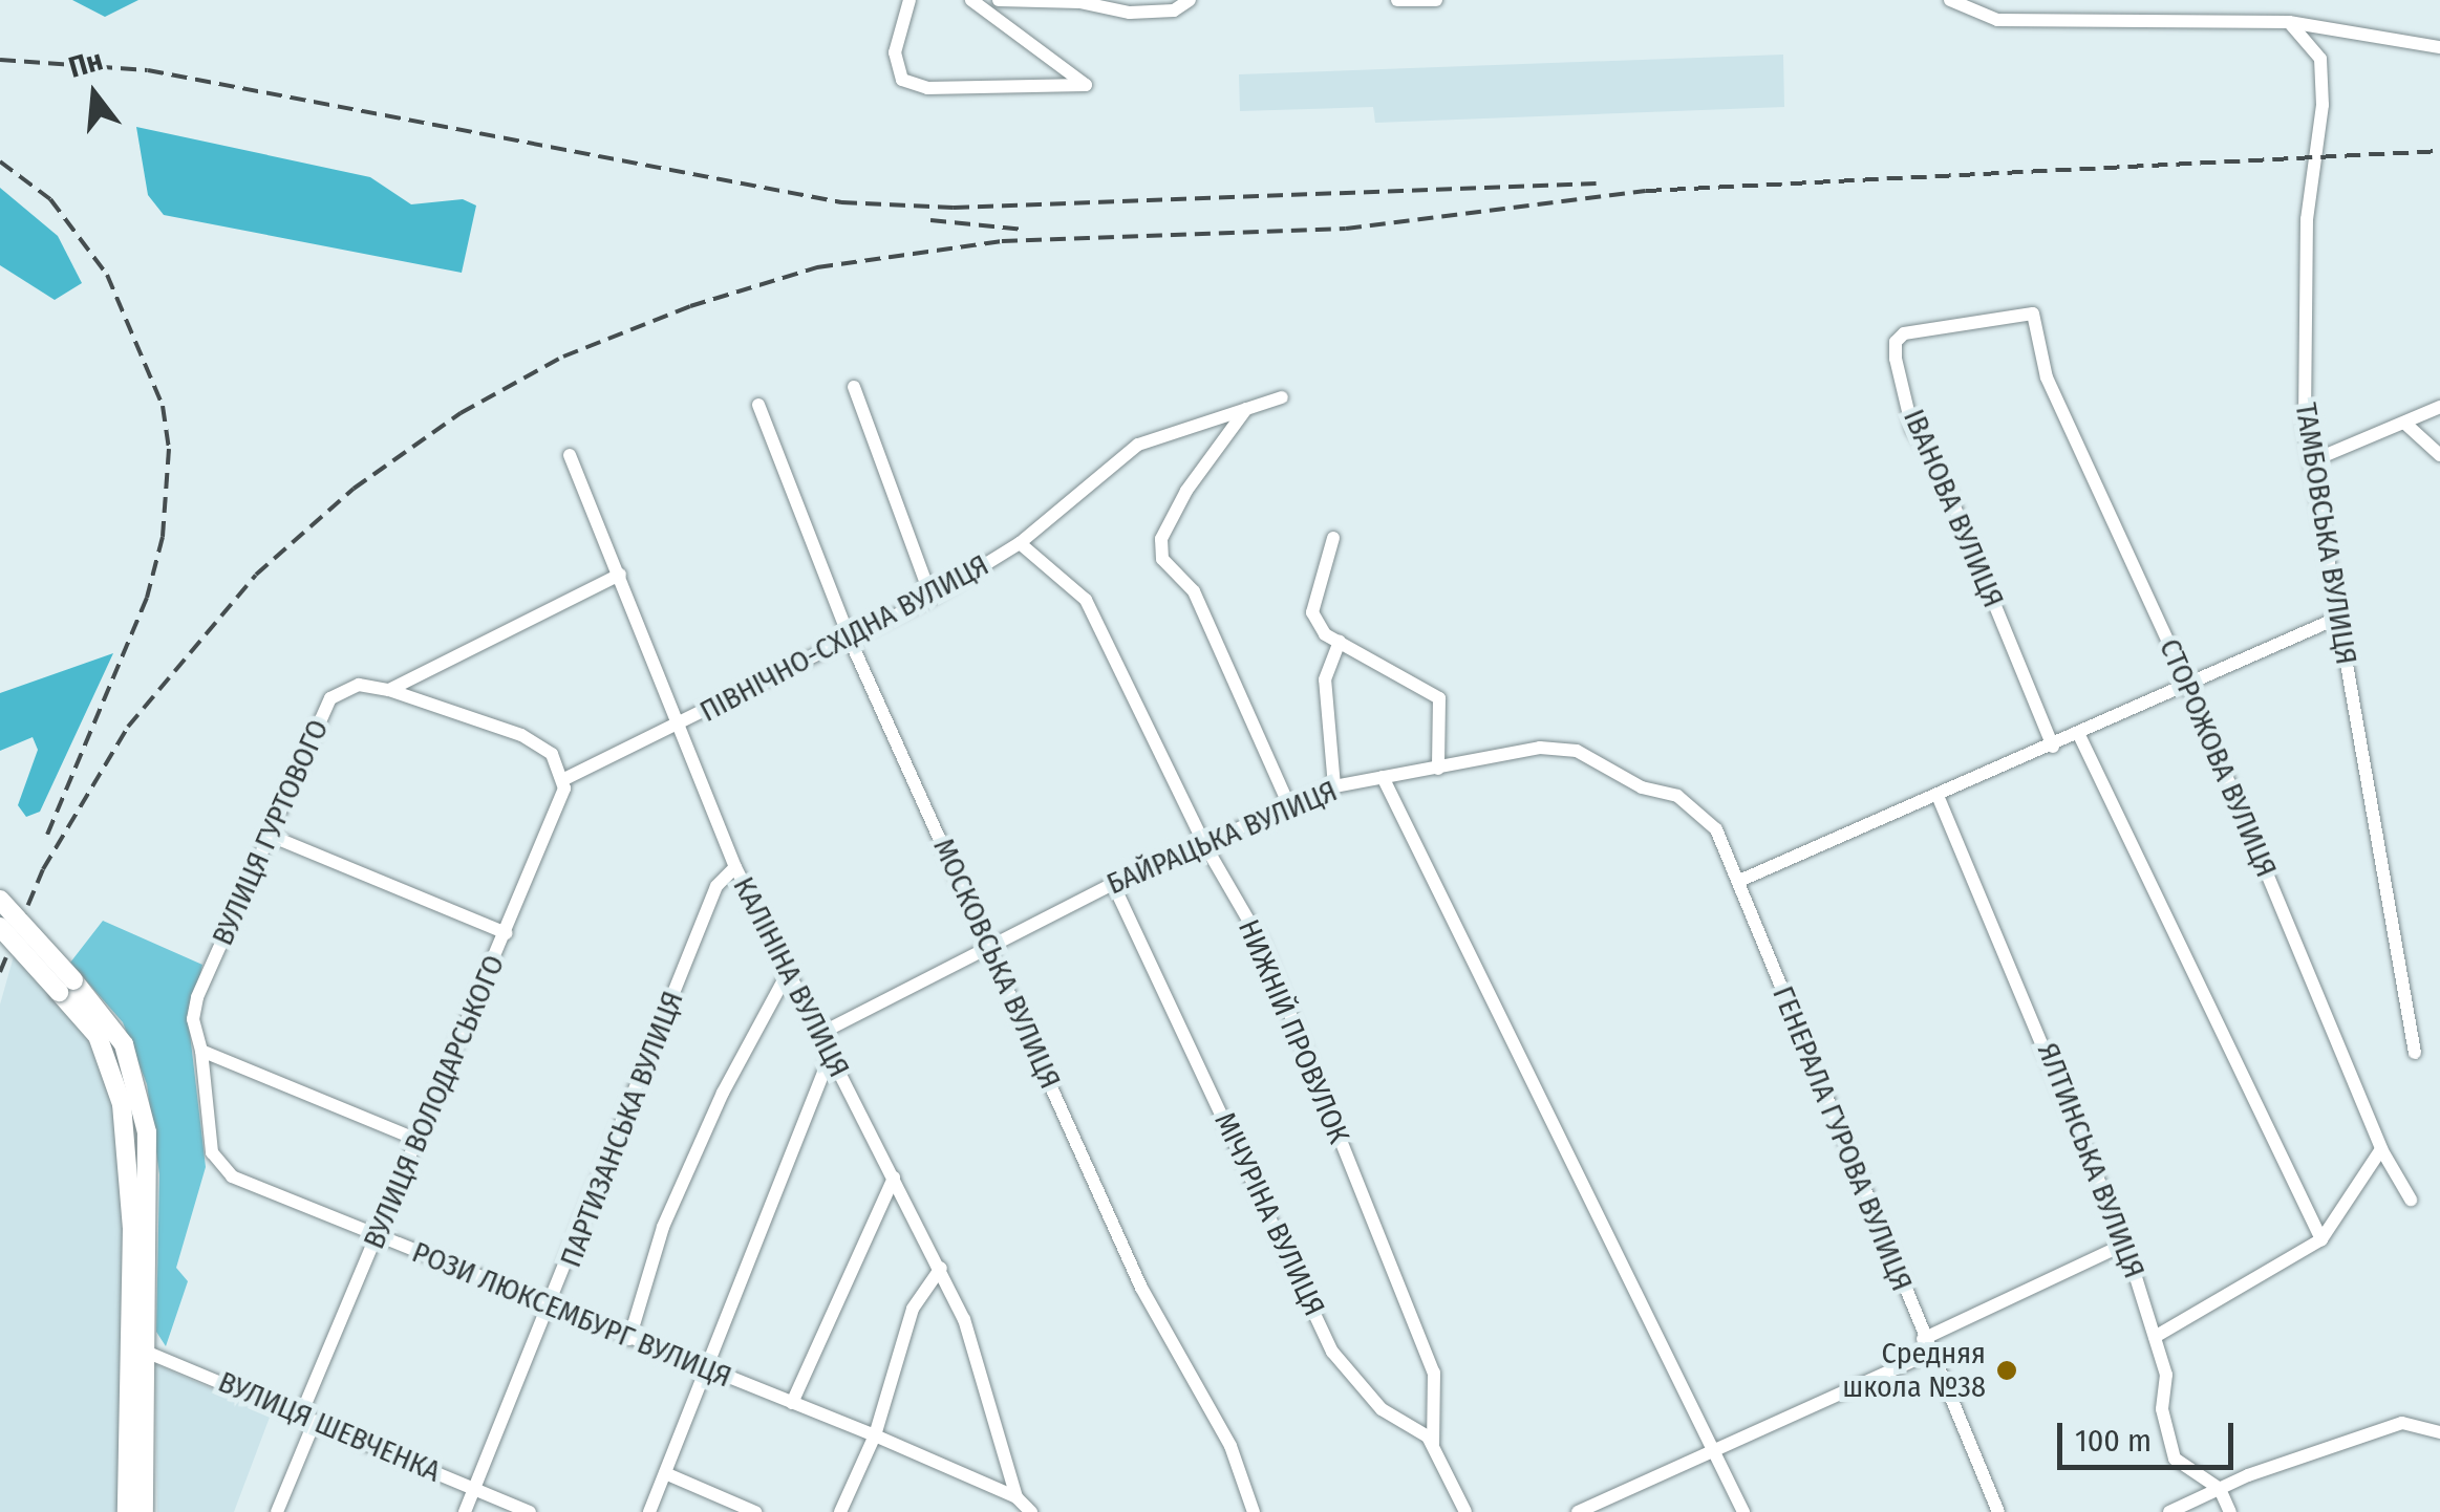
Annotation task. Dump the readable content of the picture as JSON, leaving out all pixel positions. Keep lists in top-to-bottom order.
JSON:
{
  "streets": {
    "street": [
      "ІВАНОВА ВУЛИЦЯ",
      "ТАМБОВСЬКА ВУЛИЦЯ",
      "ПІВНІЧНО-СХІДНА ВУЛИЦЯ",
      "СТОРОЖОВА ВУЛИЦЯ",
      "ВУЛИЦЯ ГУРТОВОГО",
      "БАЙРАЦЬКА ВУЛИЦЯ",
      "МОСКОВСЬКА ВУЛИЦЯ",
      "КАЛІНІНА ВУЛИЦЯ",
      "НИЖНІЙ ПРОВУЛОК",
      "ВУЛИЦЯ ВОЛОДАРСЬКОГО",
      "ПАРТИЗАНСЬКА ВУЛИЦЯ",
      "ГЕНЕРАЛА ГУРОВА ВУЛИЦЯ",
      "ЯЛТИНСЬКА ВУЛИЦЯ",
      "МІЧУРІНА ВУЛИЦЯ",
      "РОЗИ ЛЮКСЕМБУРГ ВУЛИЦЯ",
      "ВУЛИЦЯ ШЕВЧЕНКА"
    ]
  },
  "crossings": [
    ["ІВАНОВА ВУЛИЦЯ", "СТОРОЖОВА ВУЛИЦЯ"],
    ["ПІВНІЧНО-СХІДНА ВУЛИЦЯ", "МОСКОВСЬКА ВУЛИЦЯ"],
    ["ПІВНІЧНО-СХІДНА ВУЛИЦЯ", "КАЛІНІНА ВУЛИЦЯ"],
    ["ПІВНІЧНО-СХІДНА ВУЛИЦЯ", "НИЖНІЙ ПРОВУЛОК"],
    ["ПІВНІЧНО-СХІДНА ВУЛИЦЯ", "ВУЛИЦЯ ВОЛОДАРСЬКОГО"],
    ["ВУЛИЦЯ ГУРТОВОГО", "КАЛІНІНА ВУЛИЦЯ"],
    ["ВУЛИЦЯ ГУРТОВОГО", "РОЗИ ЛЮКСЕМБУРГ ВУЛИЦЯ"],
    ["БАЙРАЦЬКА ВУЛИЦЯ", "МОСКОВСЬКА ВУЛИЦЯ"],
    ["БАЙРАЦЬКА ВУЛИЦЯ", "КАЛІНІНА ВУЛИЦЯ"],
    ["БАЙРАЦЬКА ВУЛИЦЯ", "НИЖНІЙ ПРОВУЛОК"],
    ["БАЙРАЦЬКА ВУЛИЦЯ", "ГЕНЕРАЛА ГУРОВА ВУЛИЦЯ"],
    ["БАЙРАЦЬКА ВУЛИЦЯ", "МІЧУРІНА ВУЛИЦЯ"],
    ["КАЛІНІНА ВУЛИЦЯ", "ПАРТИЗАНСЬКА ВУЛИЦЯ"],
    ["КАЛІНІНА ВУЛИЦЯ", "РОЗИ ЛЮКСЕМБУРГ ВУЛИЦЯ"],
    ["НИЖНІЙ ПРОВУЛОК", "МІЧУРІНА ВУЛИЦЯ"],
    ["ВУЛИЦЯ ВОЛОДАРСЬКОГО", "РОЗИ ЛЮКСЕМБУРГ ВУЛИЦЯ"],
    ["ВУЛИЦЯ ВОЛОДАРСЬКОГО", "ВУЛИЦЯ ШЕВЧЕНКА"],
    ["ПАРТИЗАНСЬКА ВУЛИЦЯ", "РОЗИ ЛЮКСЕМБУРГ ВУЛИЦЯ"],
    ["ПАРТИЗАНСЬКА ВУЛИЦЯ", "ВУЛИЦЯ ШЕВЧЕНКА"]
  ],
  "places": ["Средняя школа №38"],
  "scale_bar": "100 m",
  "north": "top"
}
